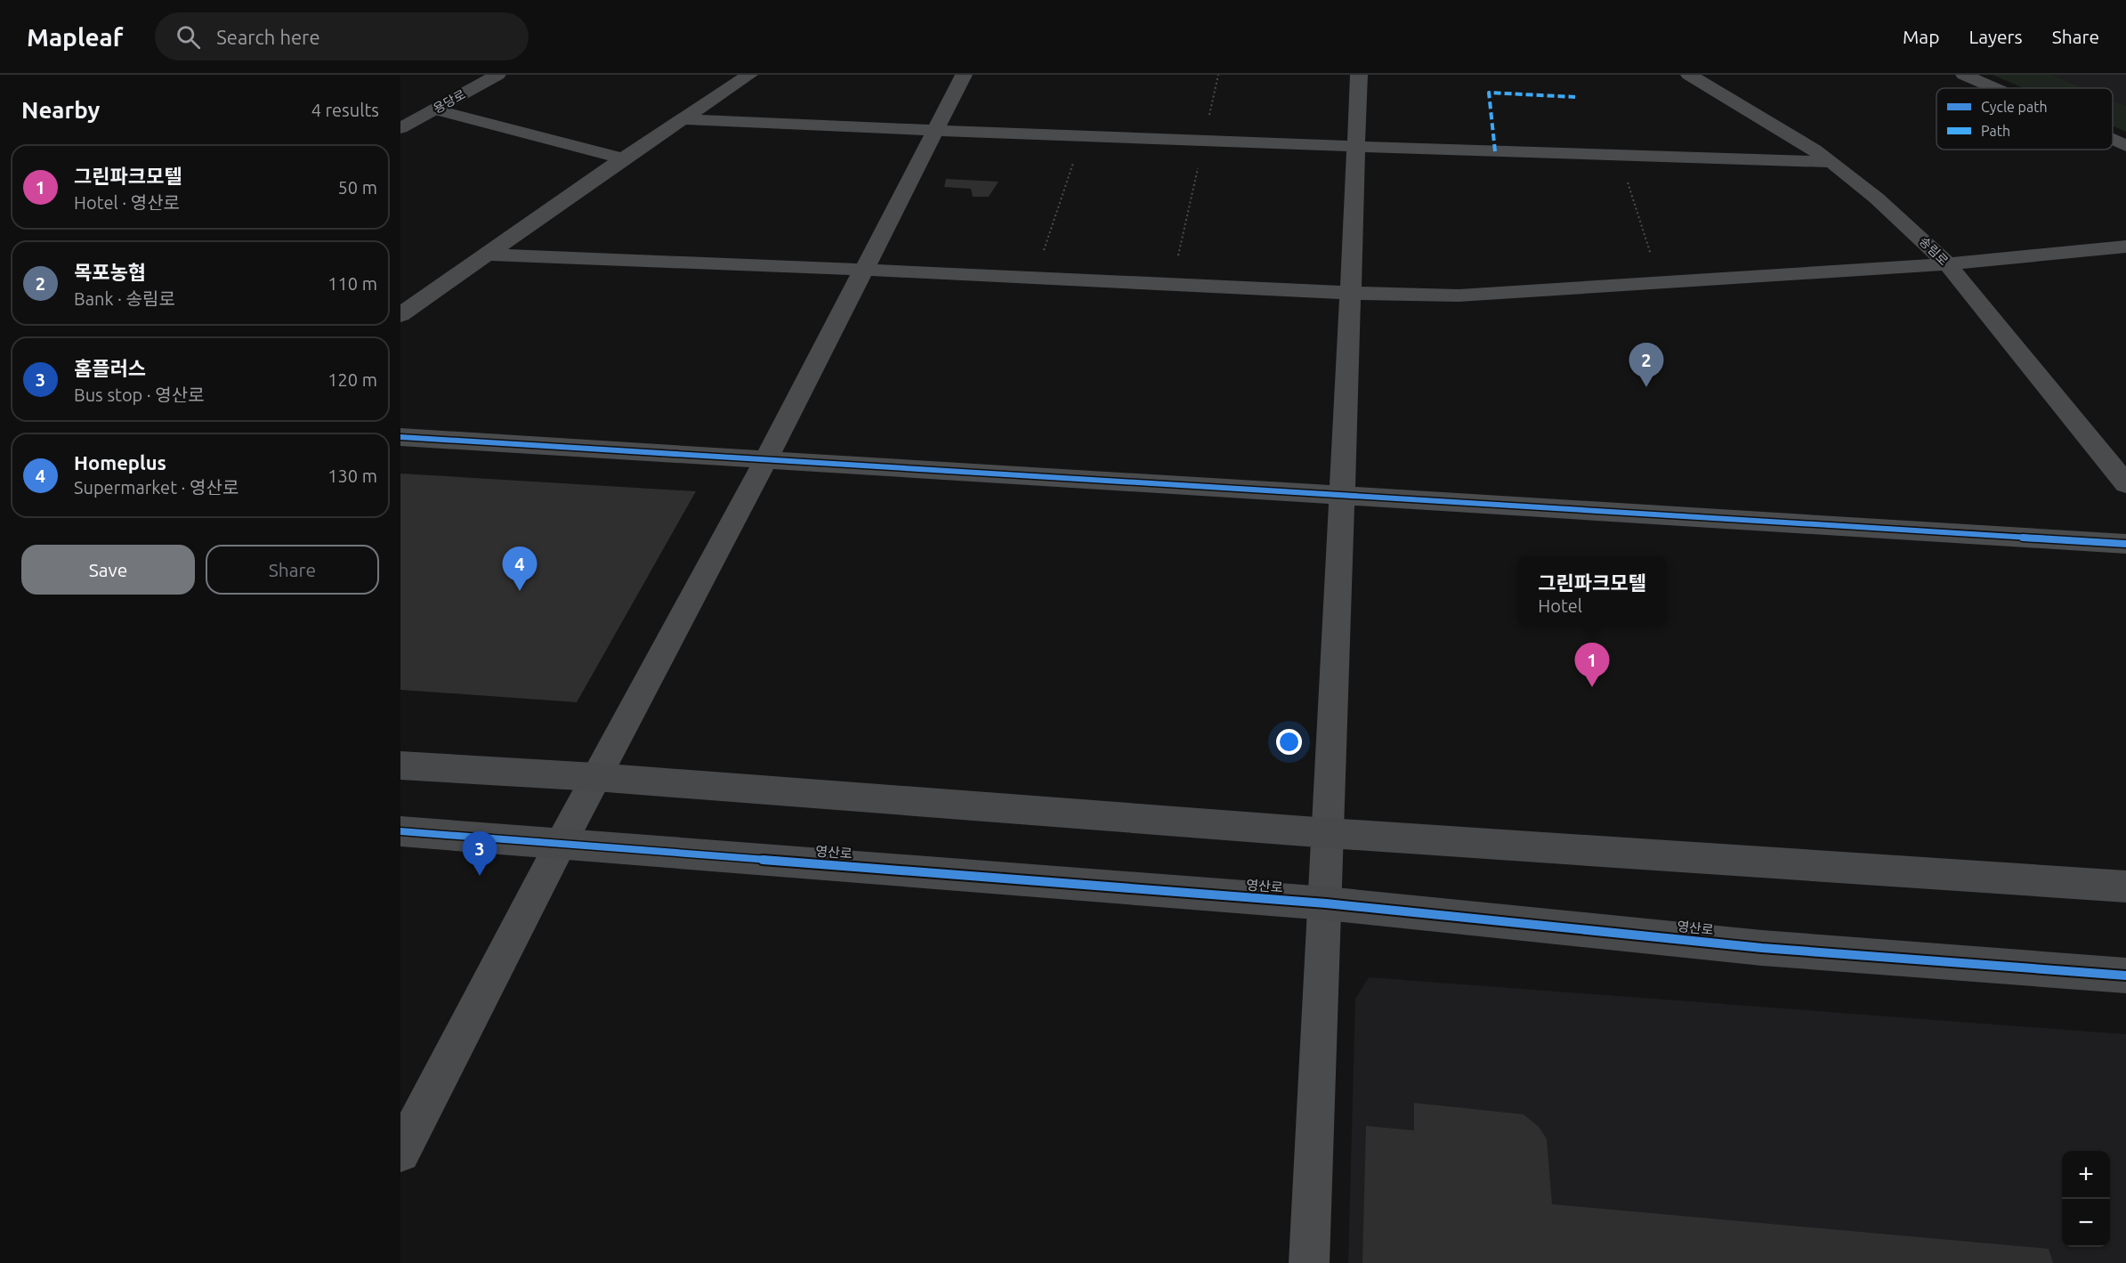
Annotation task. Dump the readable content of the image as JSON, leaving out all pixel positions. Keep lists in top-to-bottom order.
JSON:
{
  "streets": {
    "street": ["용당로", "송림로", "영산로"]
  },
  "legend": ["Cycle path", "Path"],
  "page": {
    "header": "Mapleaf",
    "search": "Search here",
    "nav": ["Map", "Layers", "Share"],
    "heading": ["Nearby", "4 results"],
    "list": [
      {
        "mark": "1",
        "name": "그린파크모텔",
        "note": "Hotel · 영산로",
        "value": "50 m"
      },
      {
        "mark": "2",
        "name": "목포농협",
        "note": "Bank · 송림로",
        "value": "110 m"
      },
      {
        "mark": "3",
        "name": "홈플러스",
        "note": "Bus stop · 영산로",
        "value": "120 m"
      },
      {
        "mark": "4",
        "name": "Homeplus",
        "note": "Supermarket · 영산로",
        "value": "130 m"
      }
    ],
    "pins": [
      "2",
      "4",
      "1",
      "3"
    ],
    "buttons": ["Save", "Share"],
    "popup": ["그린파크모텔", "Hotel"],
    "map_buttons": ["+", "−"]
  }
}
